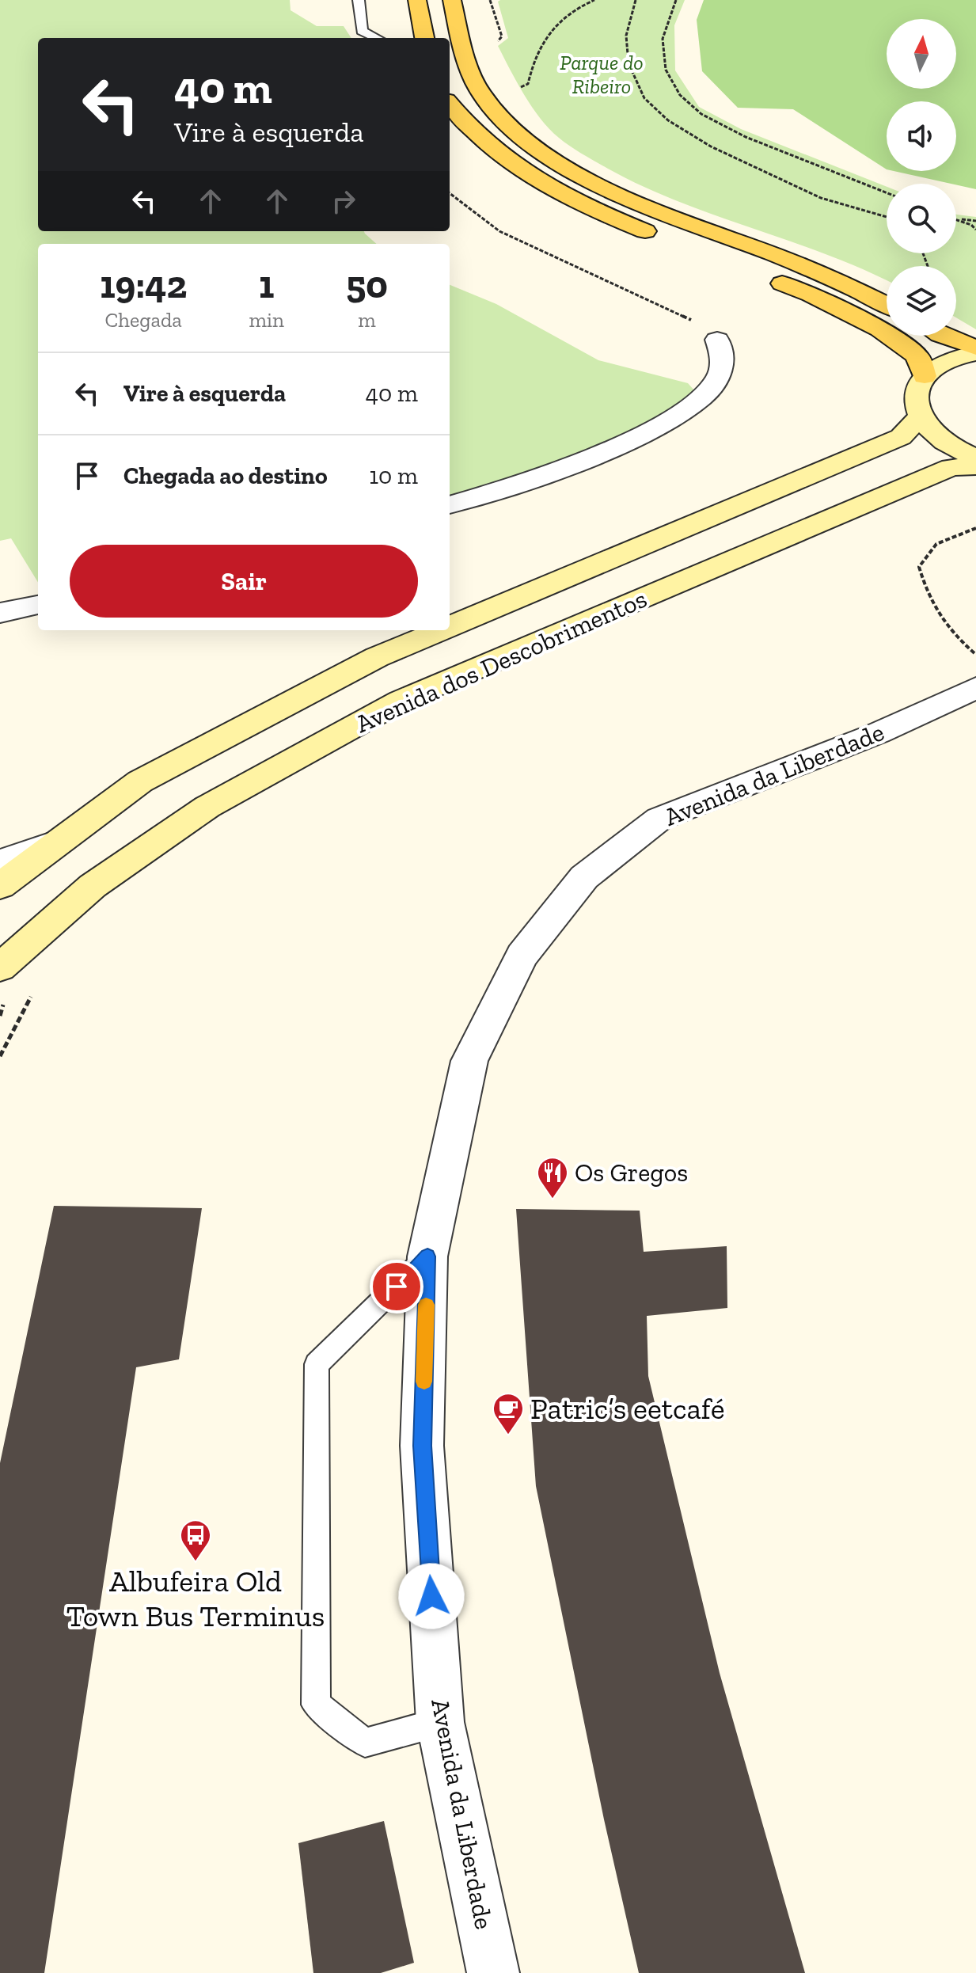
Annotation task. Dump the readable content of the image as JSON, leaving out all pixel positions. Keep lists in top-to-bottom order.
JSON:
{
  "streets": {
    "main road": ["Avenida dos Descobrimentos"],
    "street": ["Avenida da Liberdade"]
  },
  "parks": ["Parque do Ribeiro"],
  "places": {
    "restaurant": ["Os Gregos"],
    "cafe": ["Patric’s eetcafé"],
    "bus stop": ["Albufeira Old Town Bus Terminus"]
  },
  "north": "top",
  "page": {
    "turn": ["40 m", "Vire à esquerda"],
    "eta": [
      "19:42",
      "Chegada",
      "1",
      "min",
      "50",
      "m"
    ],
    "list": [
      {
        "name": "Vire à esquerda",
        "value": "40 m"
      },
      {
        "name": "Chegada ao destino",
        "value": "10 m"
      }
    ],
    "buttons": "Sair"
  }
}
